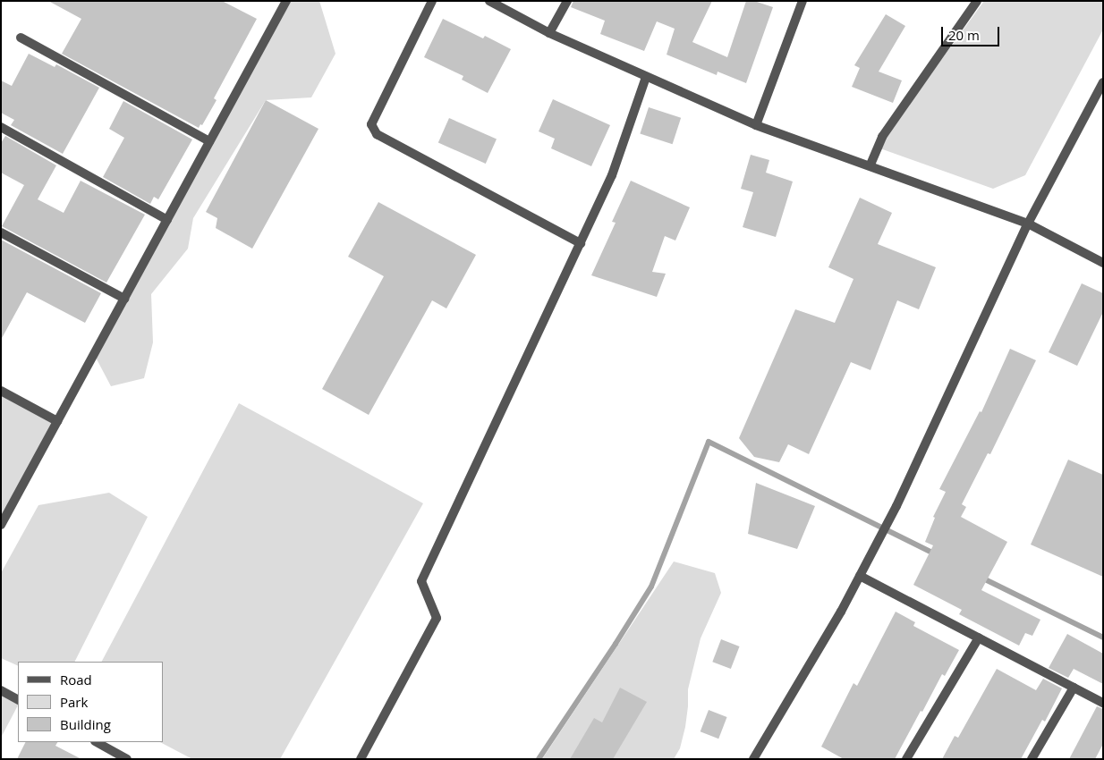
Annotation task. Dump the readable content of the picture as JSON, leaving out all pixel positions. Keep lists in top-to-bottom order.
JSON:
{
  "legend": ["Road", "Park", "Building"],
  "scale_bar": "20 m"
}
